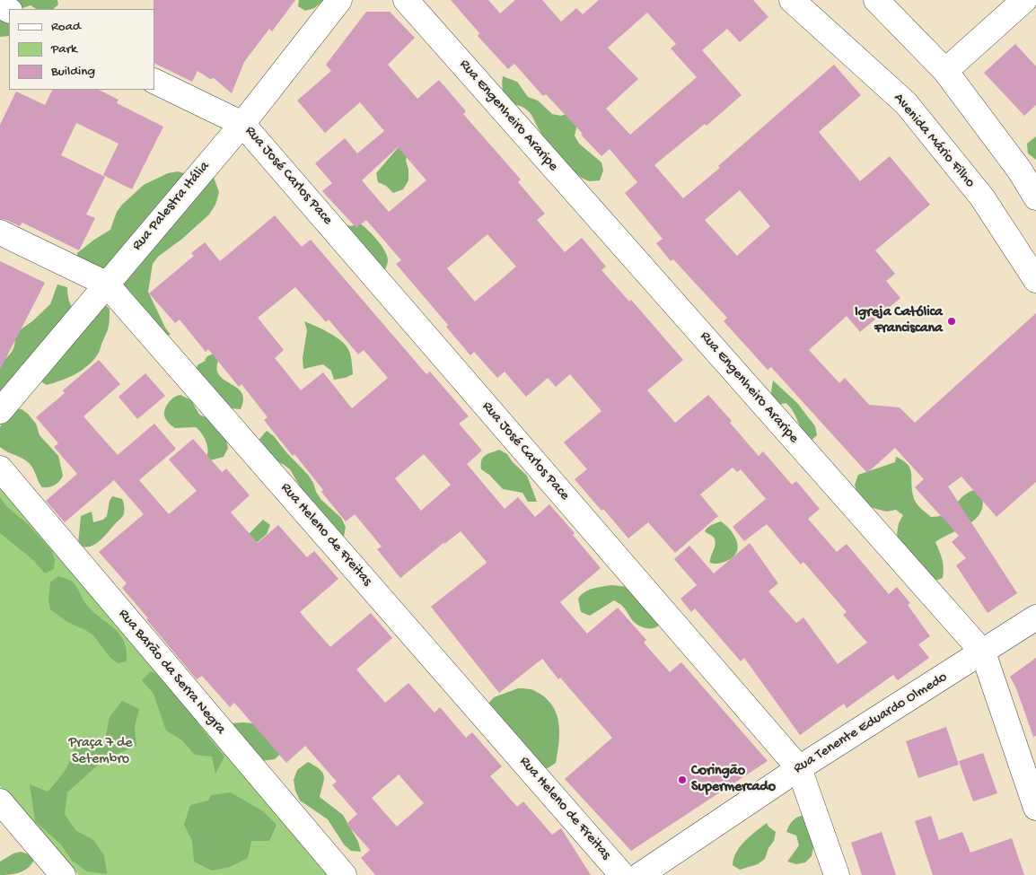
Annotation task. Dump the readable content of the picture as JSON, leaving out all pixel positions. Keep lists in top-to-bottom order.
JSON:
{
  "streets": {
    "street": [
      "Rua Engenheiro Araripe",
      "Avenida Mário Filho",
      "Rua José Carlos Pace",
      "Rua Palestra Itália",
      "Rua Heleno de Freitas",
      "Rua Barão da Serra Negra",
      "Rua Tenente Eduardo Olmedo"
    ]
  },
  "crossings": [
    ["Rua Engenheiro Araripe", "Rua Tenente Eduardo Olmedo"],
    ["Rua José Carlos Pace", "Rua Palestra Itália"],
    ["Rua José Carlos Pace", "Rua Tenente Eduardo Olmedo"],
    ["Rua Palestra Itália", "Rua Heleno de Freitas"]
  ],
  "parks": ["Praça 7 de Setembro"],
  "places": ["Igreja Católica Franciscana", "Coringão Supermercado"],
  "legend": ["Road", "Park", "Building"]
}
